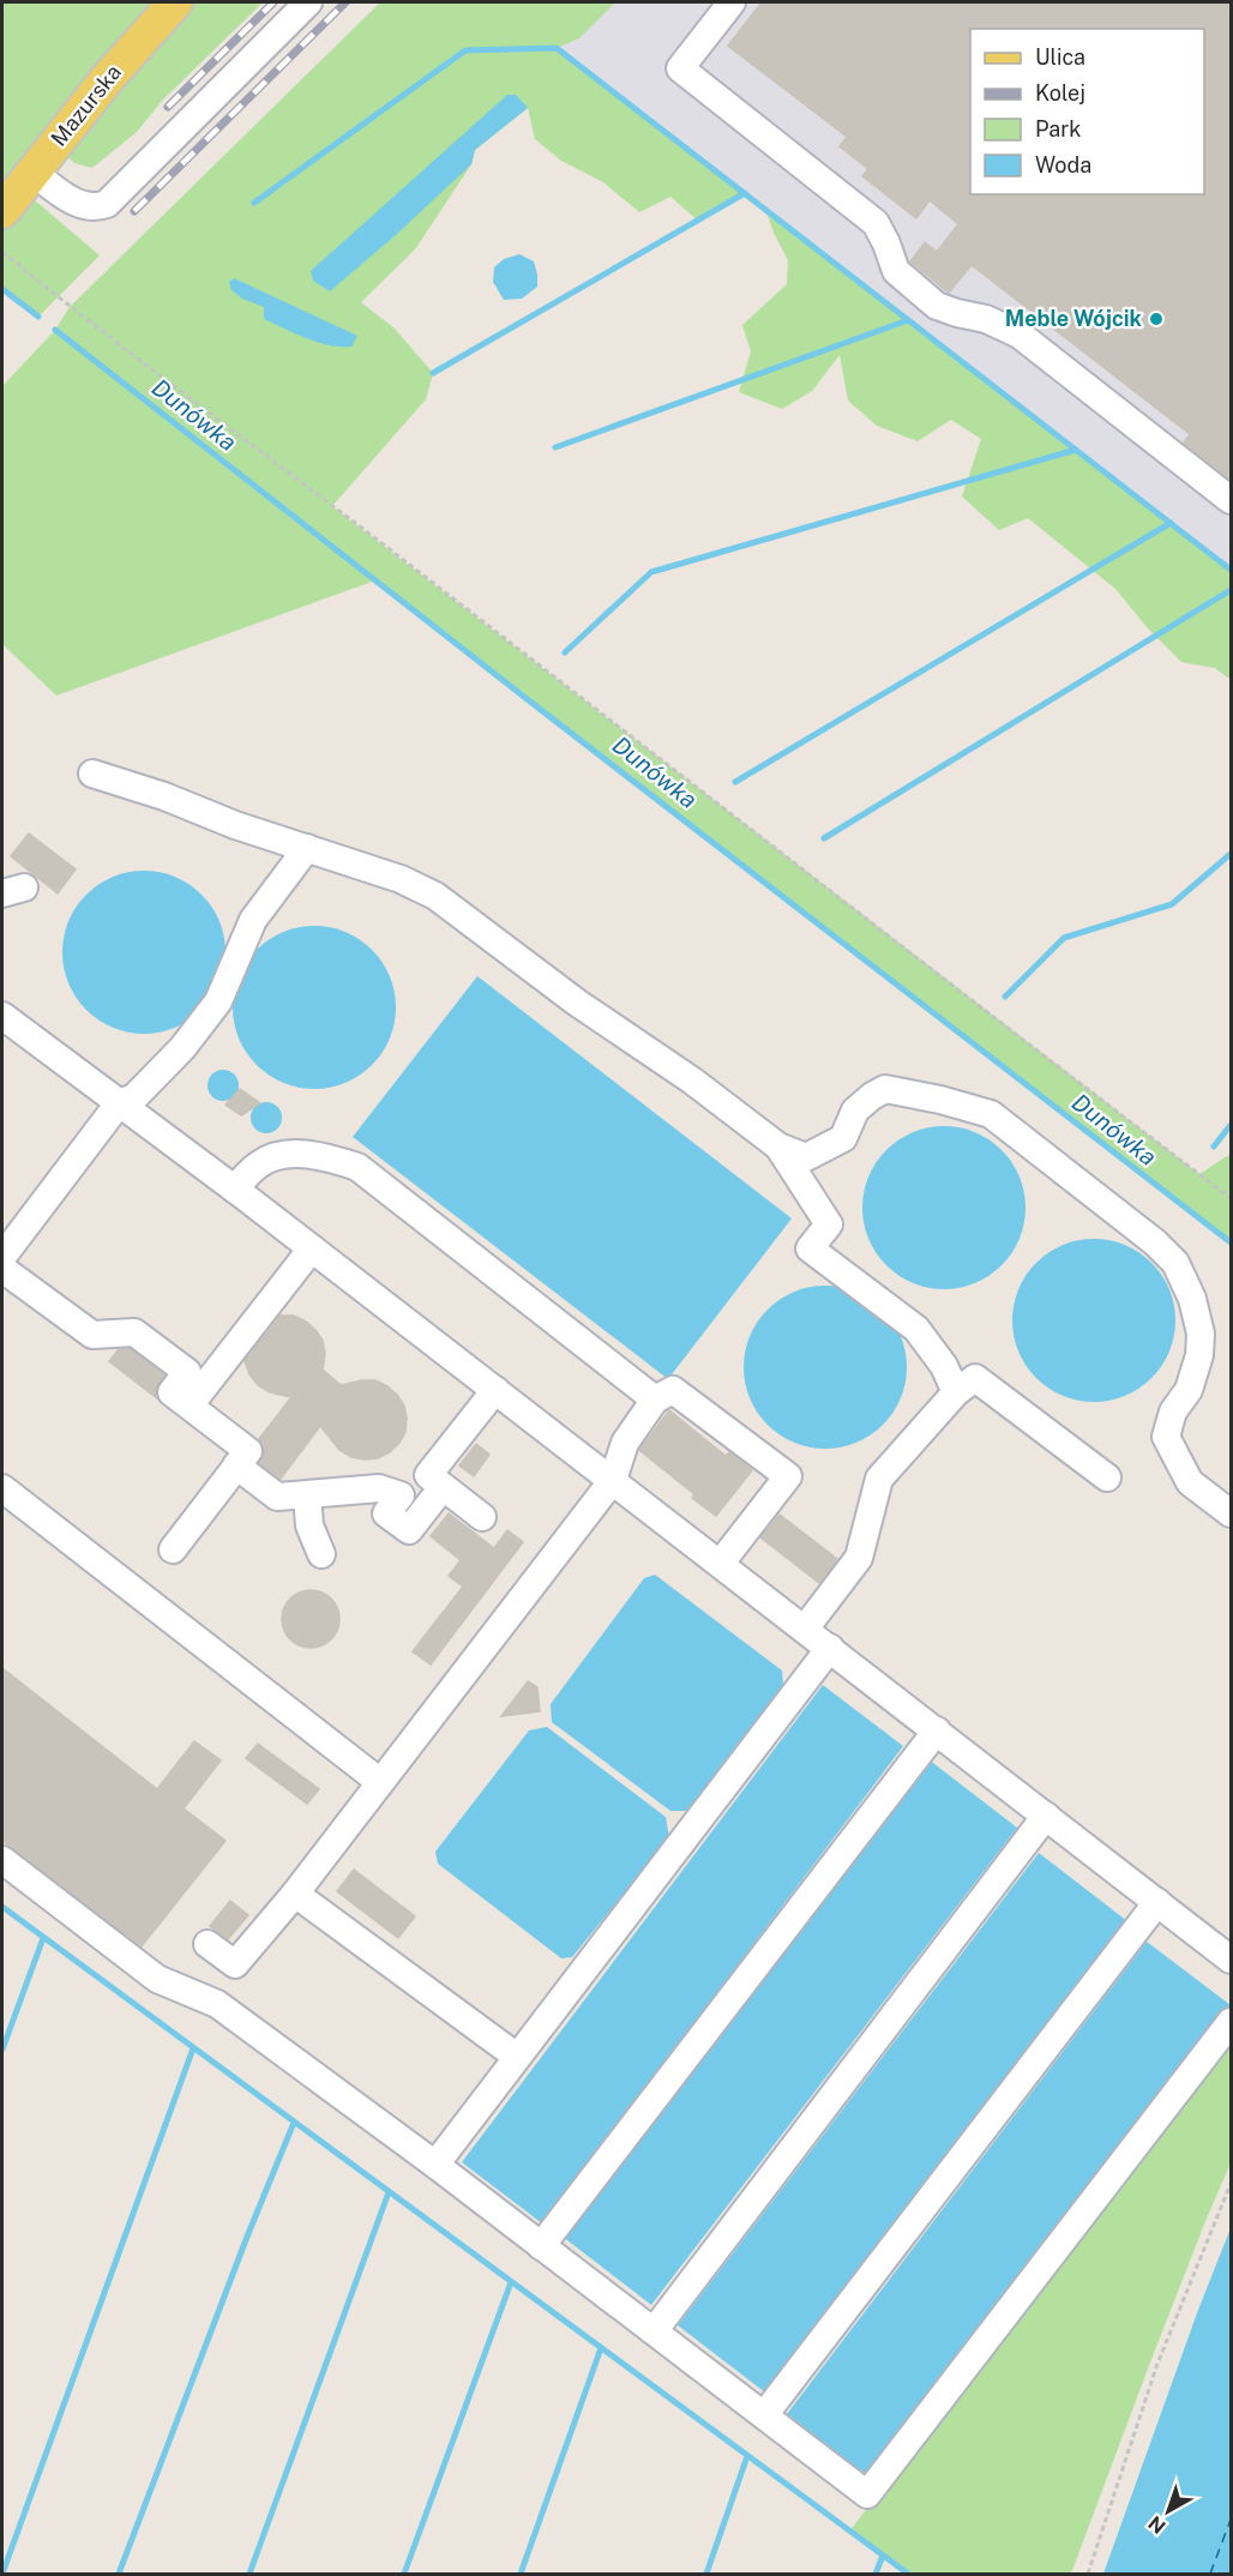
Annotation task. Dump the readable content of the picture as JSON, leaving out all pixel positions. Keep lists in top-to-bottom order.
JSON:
{
  "streets": {
    "main road": ["Mazurska"]
  },
  "water": ["Dunówka"],
  "places": ["Meble Wójcik"],
  "legend": [
    "Ulica",
    "Kolej",
    "Park",
    "Woda"
  ],
  "north": "bottom left"
}
